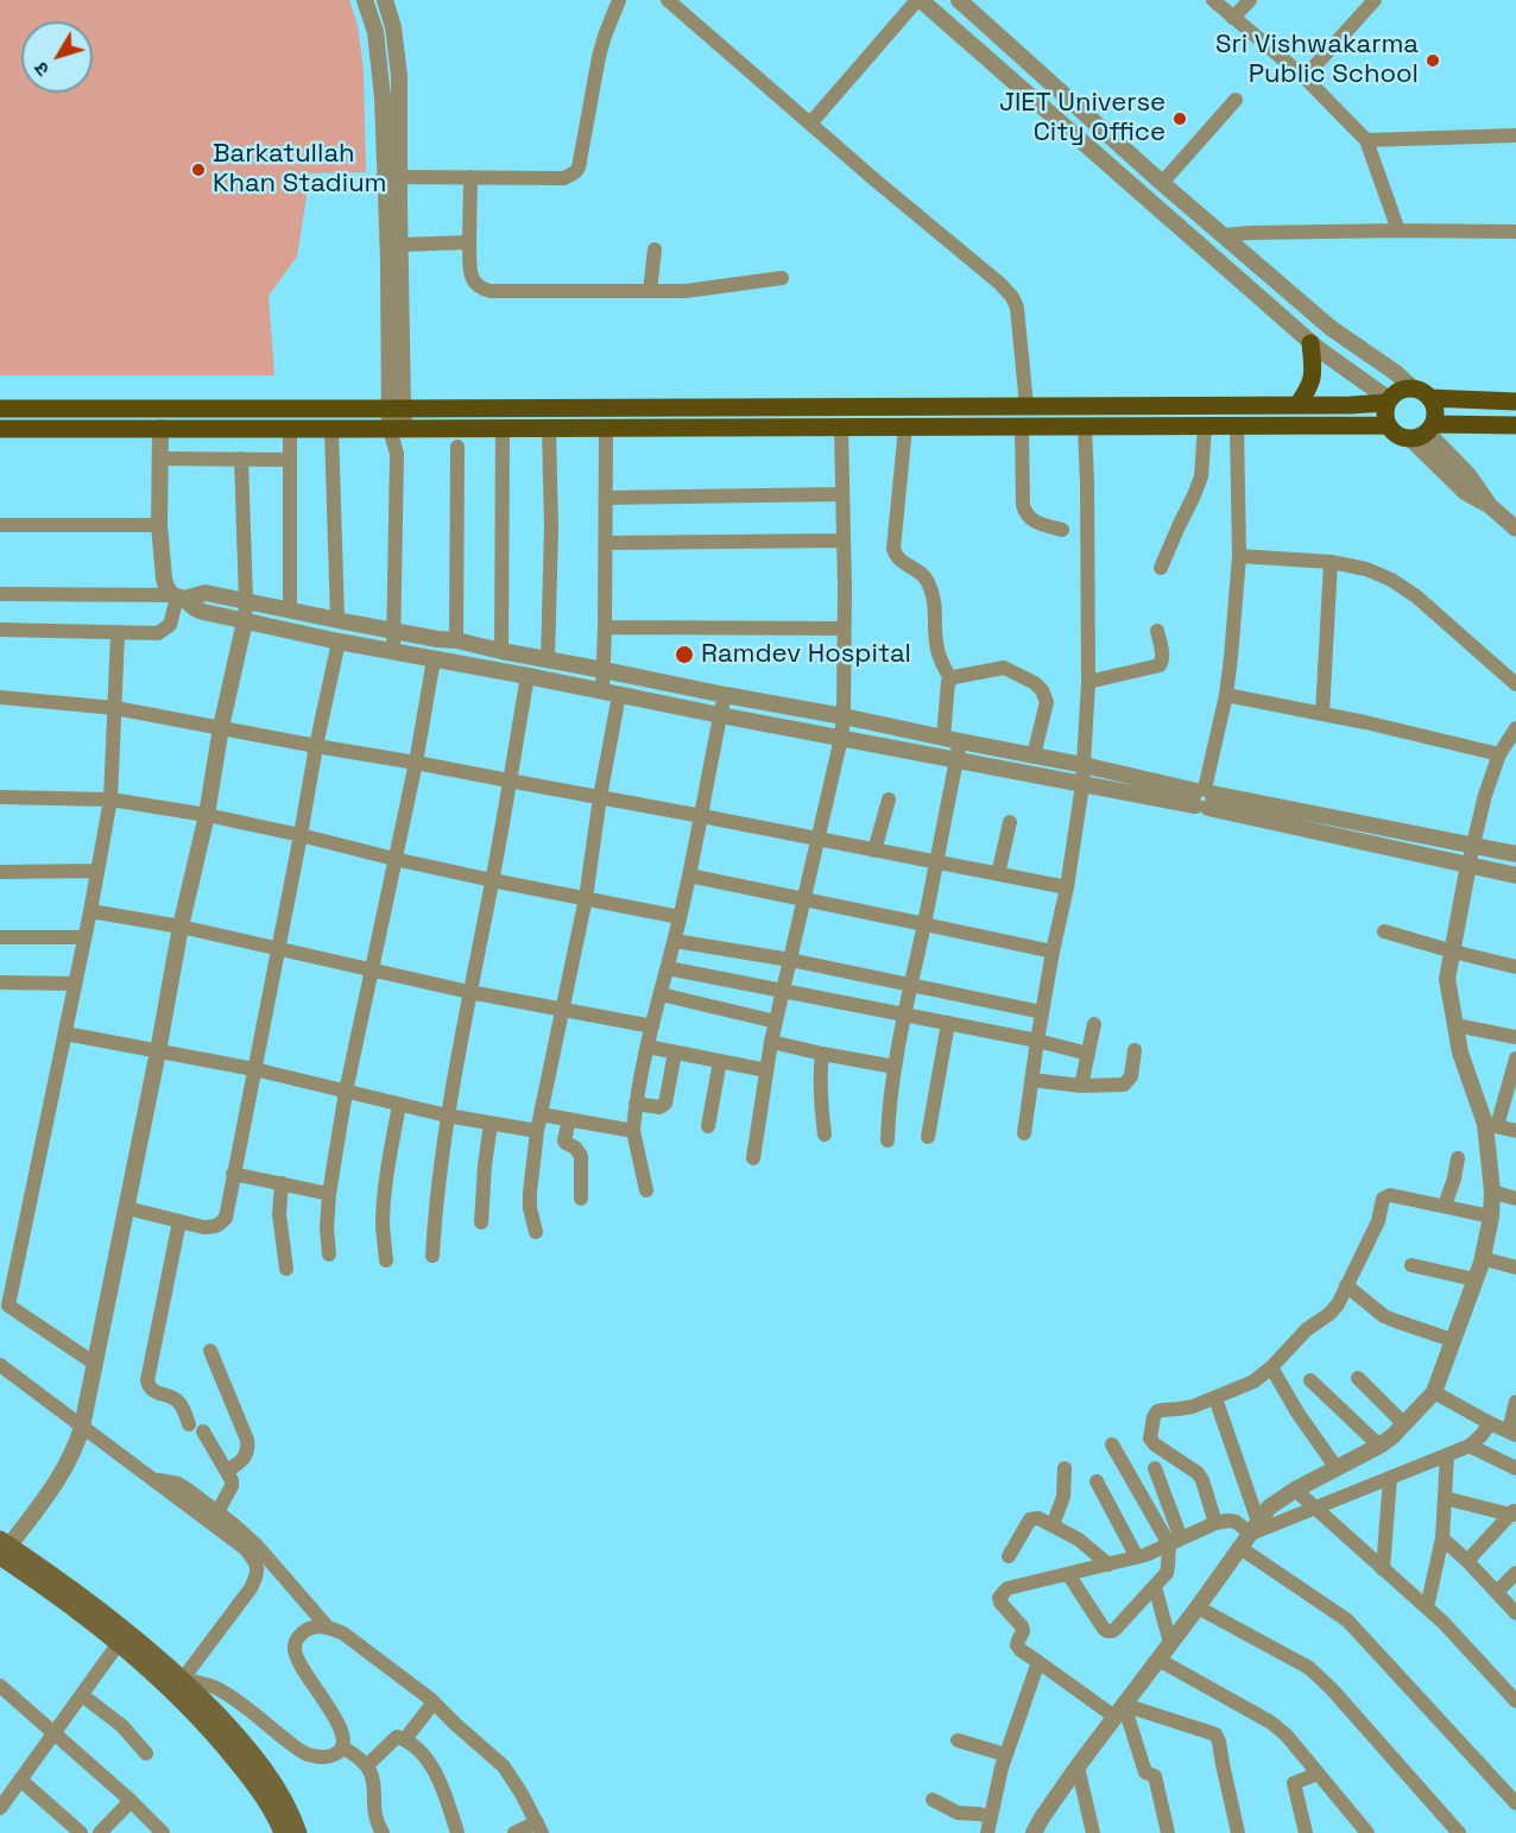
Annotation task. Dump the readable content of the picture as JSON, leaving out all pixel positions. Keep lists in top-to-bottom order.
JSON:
{
  "places": [
    "Sri Vishwakarma Public School",
    "JIET Universe City Office",
    "Barkatullah Khan Stadium",
    "Ramdev Hospital"
  ],
  "north": "bottom left"
}
